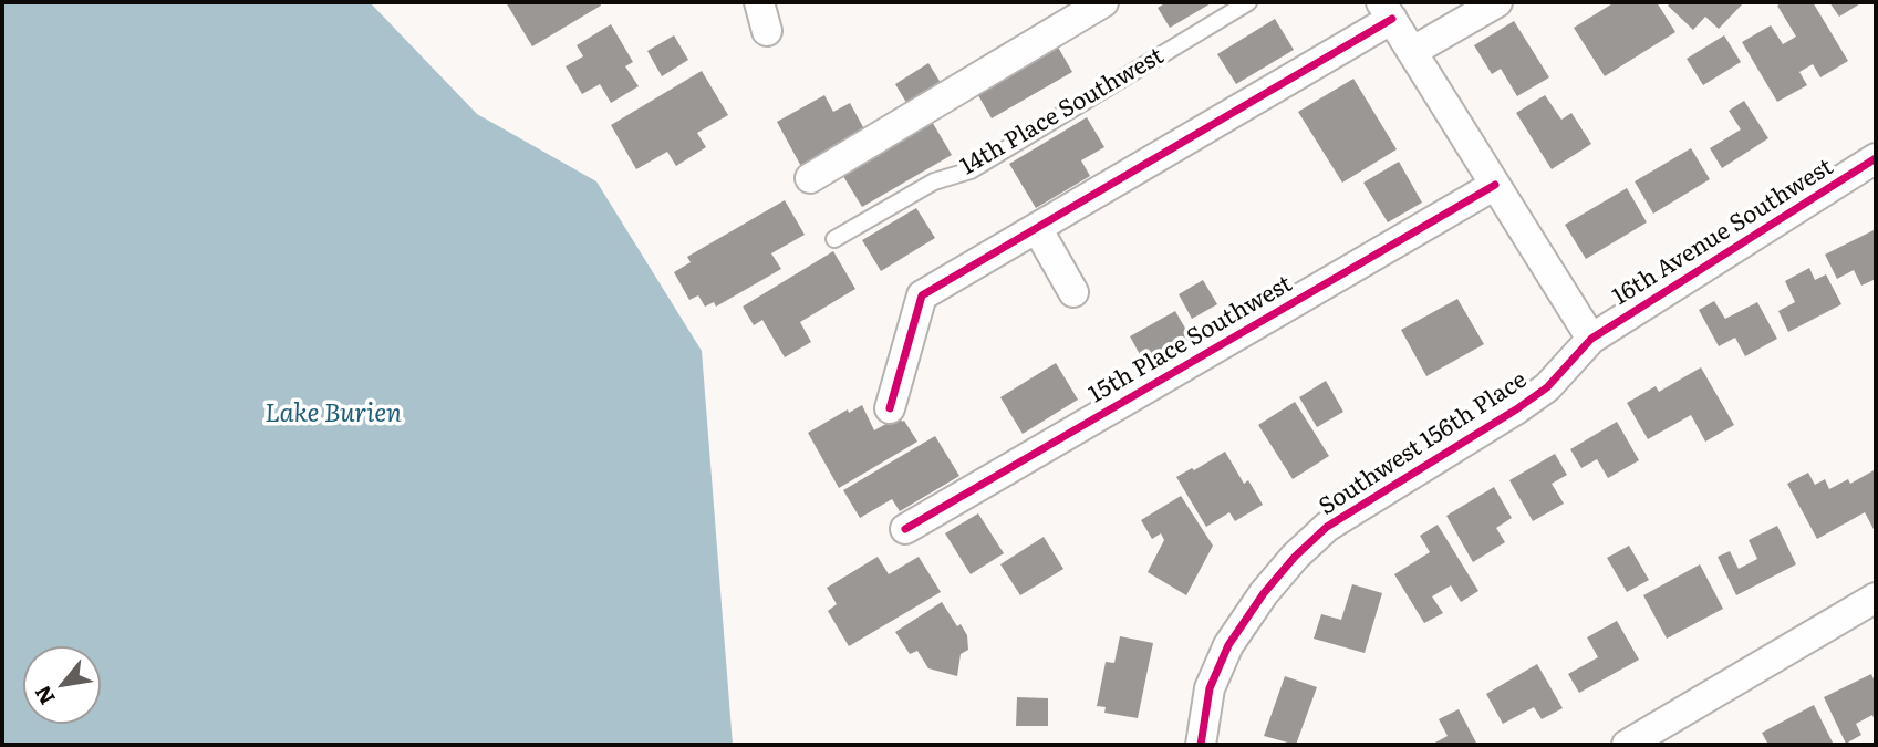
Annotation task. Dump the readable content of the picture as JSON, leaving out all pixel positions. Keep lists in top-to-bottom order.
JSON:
{
  "streets": {
    "street": ["16th Avenue Southwest", "15th Place Southwest", "Southwest 156th Place"],
    "lane": ["14th Place Southwest"]
  },
  "crossings": [
    ["16th Avenue Southwest", "Southwest 156th Place"]
  ],
  "water": ["Lake Burien"],
  "north": "bottom left"
}
